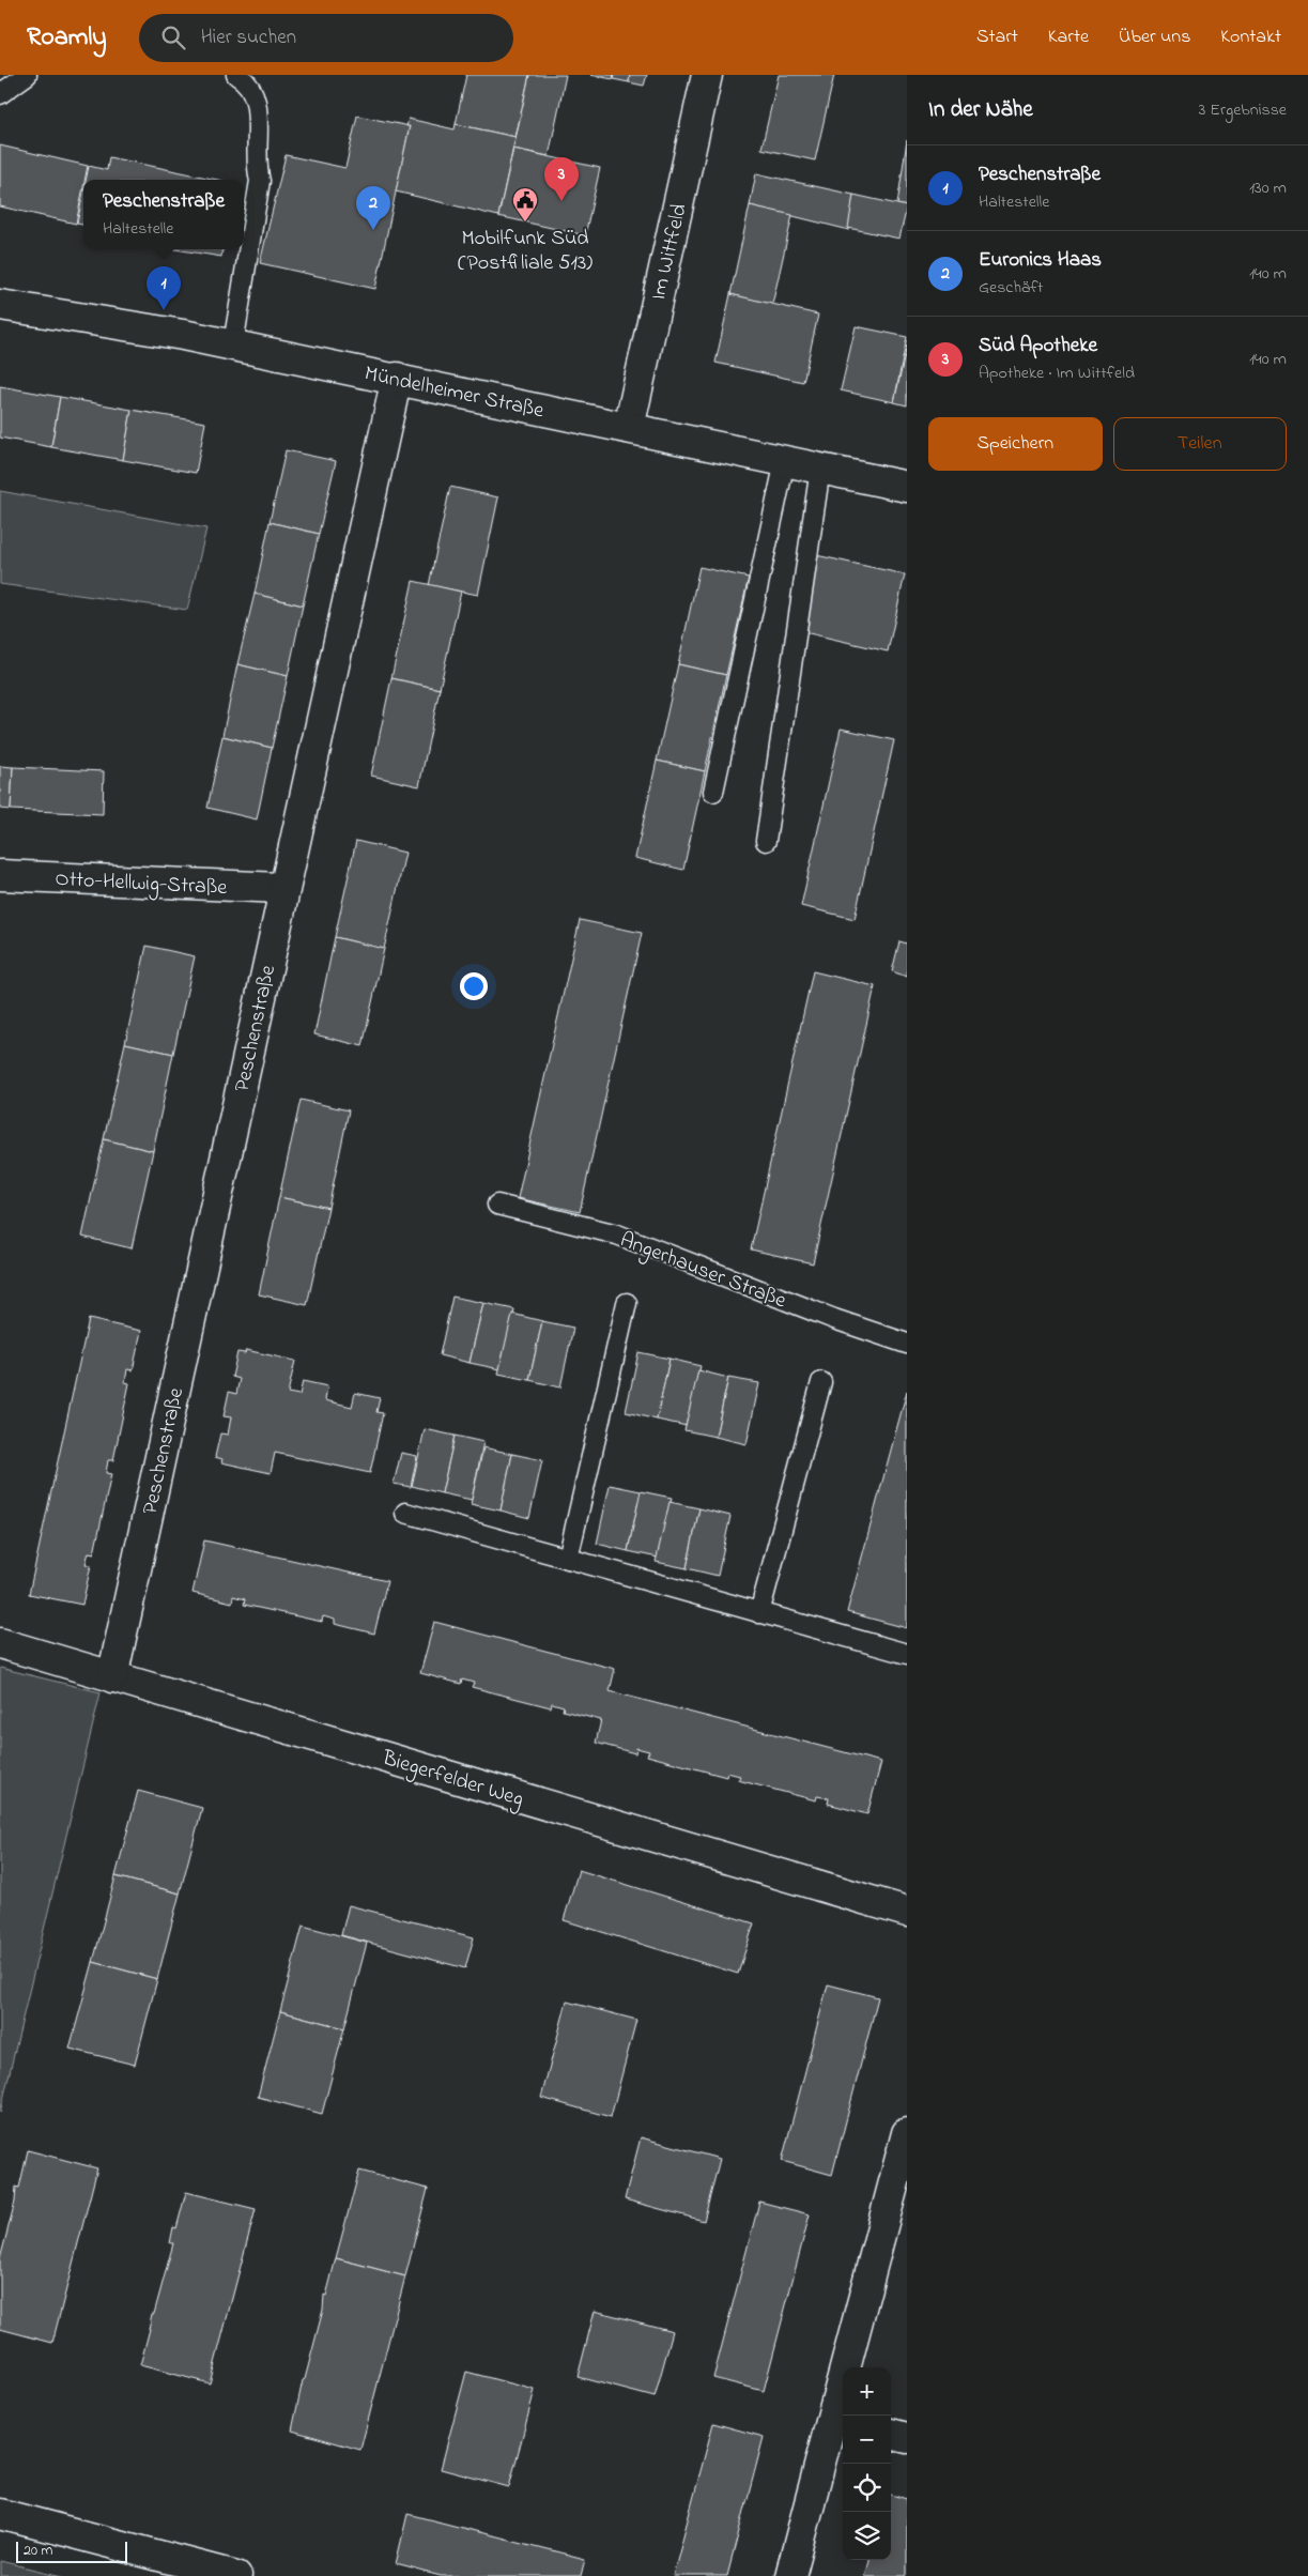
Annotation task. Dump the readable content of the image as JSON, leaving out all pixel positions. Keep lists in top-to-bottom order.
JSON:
{
  "streets": {
    "street": [
      "Im Wittfeld",
      "Mündelheimer Straße",
      "Otto-Hellwig-Straße",
      "Peschenstraße",
      "Biegerfelder Weg"
    ],
    "lane": ["Angerhauser Straße"]
  },
  "crossings": [
    ["Im Wittfeld", "Mündelheimer Straße"],
    ["Mündelheimer Straße", "Peschenstraße"],
    ["Otto-Hellwig-Straße", "Peschenstraße"],
    ["Peschenstraße", "Biegerfelder Weg"]
  ],
  "places": {
    "public building": ["Mobilfunk Süd (Postfiliale 513)"]
  },
  "scale_bar": "20 m",
  "page": {
    "header": "Roamly",
    "search": "Hier suchen",
    "nav": [
      "Start",
      "Karte",
      "Über uns",
      "Kontakt"
    ],
    "heading": ["In der Nähe", "3 Ergebnisse"],
    "list": [
      {
        "mark": "1",
        "name": "Peschenstraße",
        "note": "Haltestelle",
        "value": "130 m"
      },
      {
        "mark": "2",
        "name": "Euronics Haas",
        "note": "Geschäft",
        "value": "140 m"
      },
      {
        "mark": "3",
        "name": "Süd Apotheke",
        "note": "Apotheke · Im Wittfeld",
        "value": "140 m"
      }
    ],
    "pins": ["3", "2", "1"],
    "popup": ["Peschenstraße", "Haltestelle"],
    "buttons": ["Speichern", "Teilen"],
    "map_buttons": ["+", "−"],
    "scale": "20 m"
  }
}
